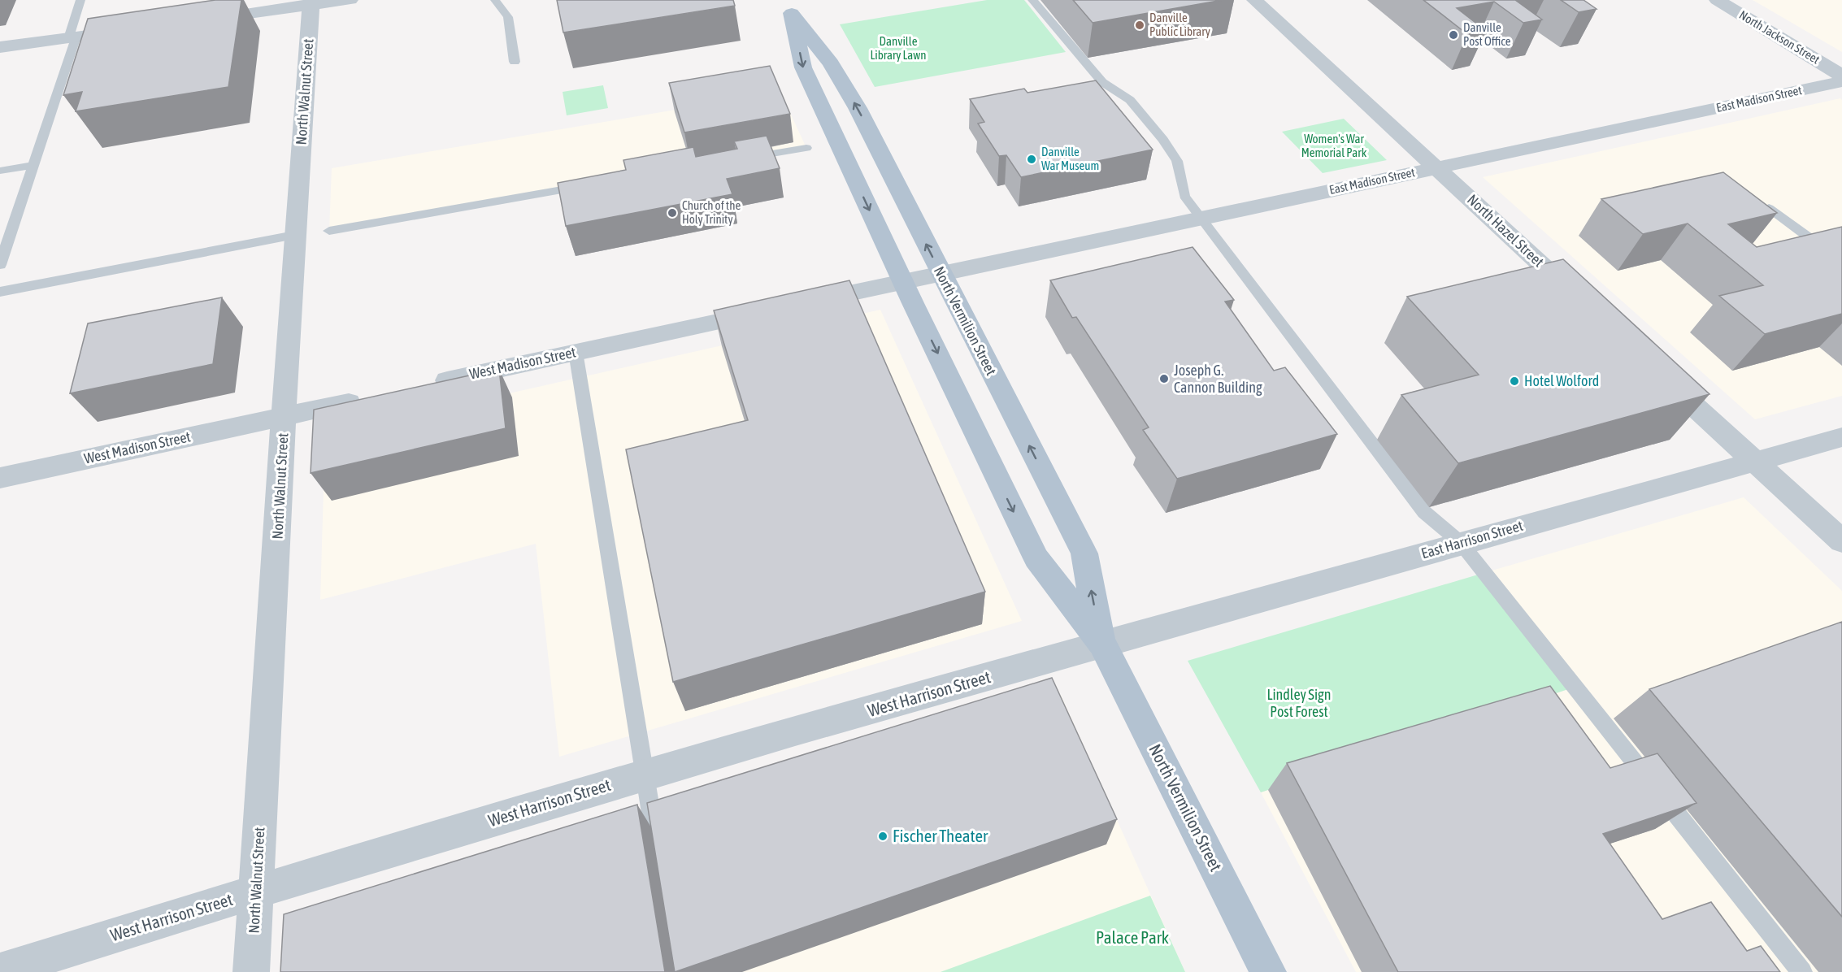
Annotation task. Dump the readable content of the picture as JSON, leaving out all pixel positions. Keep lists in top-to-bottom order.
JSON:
{
  "streets": {
    "main road": ["North Vermilion Street"],
    "street": [
      "North Jackson Street",
      "North Walnut Street",
      "East Madison Street",
      "North Hazel Street",
      "West Madison Street",
      "East Harrison Street",
      "West Harrison Street"
    ]
  },
  "crossings": [
    ["North Walnut Street", "West Madison Street"],
    ["North Walnut Street", "West Harrison Street"],
    ["East Madison Street", "North Hazel Street"],
    ["East Madison Street", "North Vermilion Street"],
    ["East Madison Street", "West Madison Street"],
    ["North Vermilion Street", "West Madison Street"],
    ["North Vermilion Street", "East Harrison Street"],
    ["North Vermilion Street", "West Harrison Street"],
    ["East Harrison Street", "West Harrison Street"]
  ],
  "parks": [
    "Danville Library Lawn",
    "Women's War Memorial Park",
    "Lindley Sign Post Forest",
    "Palace Park"
  ],
  "places": [
    "Danville Public Library",
    "Danville Post Office",
    "Danville War Museum",
    "Church of the Holy Trinity",
    "Joseph G. Cannon Building",
    "Hotel Wolford",
    "Fischer Theater"
  ]
}
